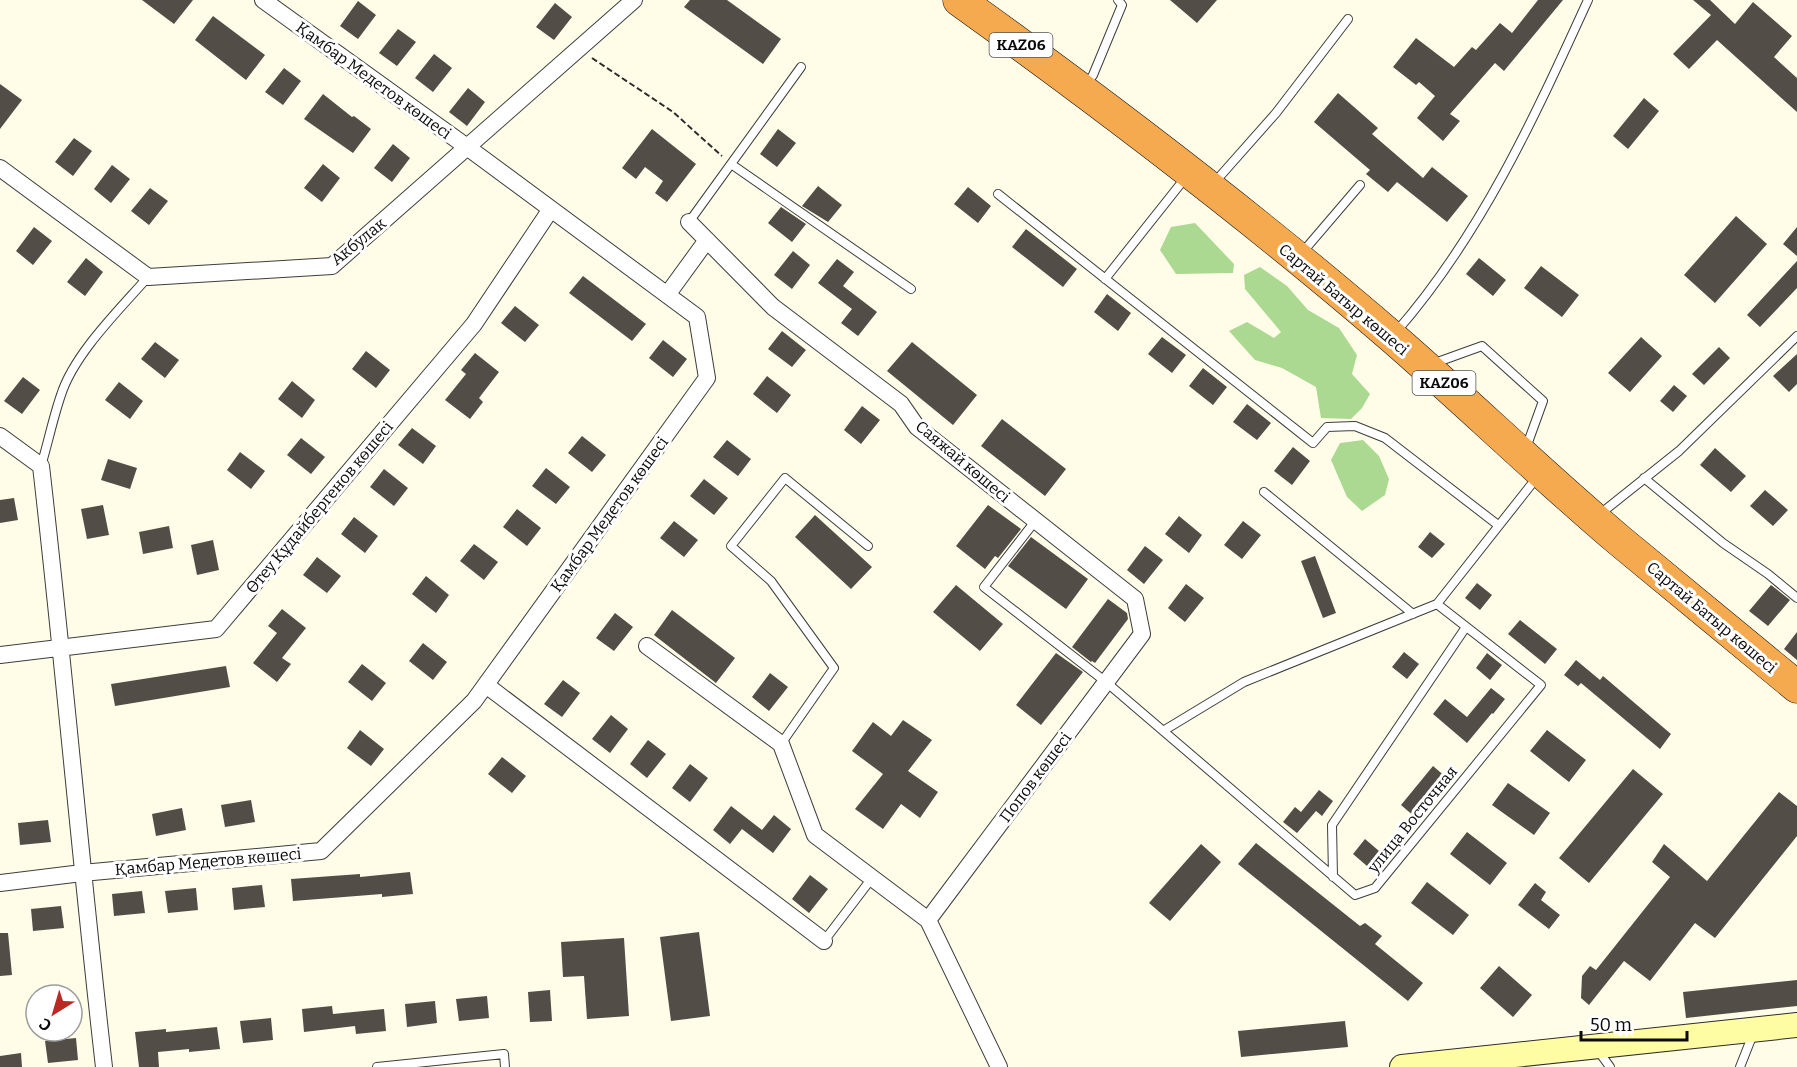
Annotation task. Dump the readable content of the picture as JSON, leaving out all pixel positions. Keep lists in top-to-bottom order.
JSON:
{
  "streets": {
    "highway": ["KАZ06", "Сартай Батыр көшесі"],
    "street": [
      "Қамбар Медетов көшесі",
      "Акбулак",
      "Саяжай көшесі",
      "Өтеу Құдайбергенов көшесі",
      "Попов көшесі"
    ],
    "lane": ["улица Восточная"]
  },
  "crossings": [
    ["Қамбар Медетов көшесі", "Акбулак"],
    ["Қамбар Медетов көшесі", "Өтеу Құдайбергенов көшесі"],
    ["Саяжай көшесі", "Попов көшесі"],
    ["Саяжай көшесі", "улица Восточная"],
    ["Попов көшесі", "улица Восточная"]
  ],
  "scale_bar": "50 m",
  "north": "bottom left"
}
